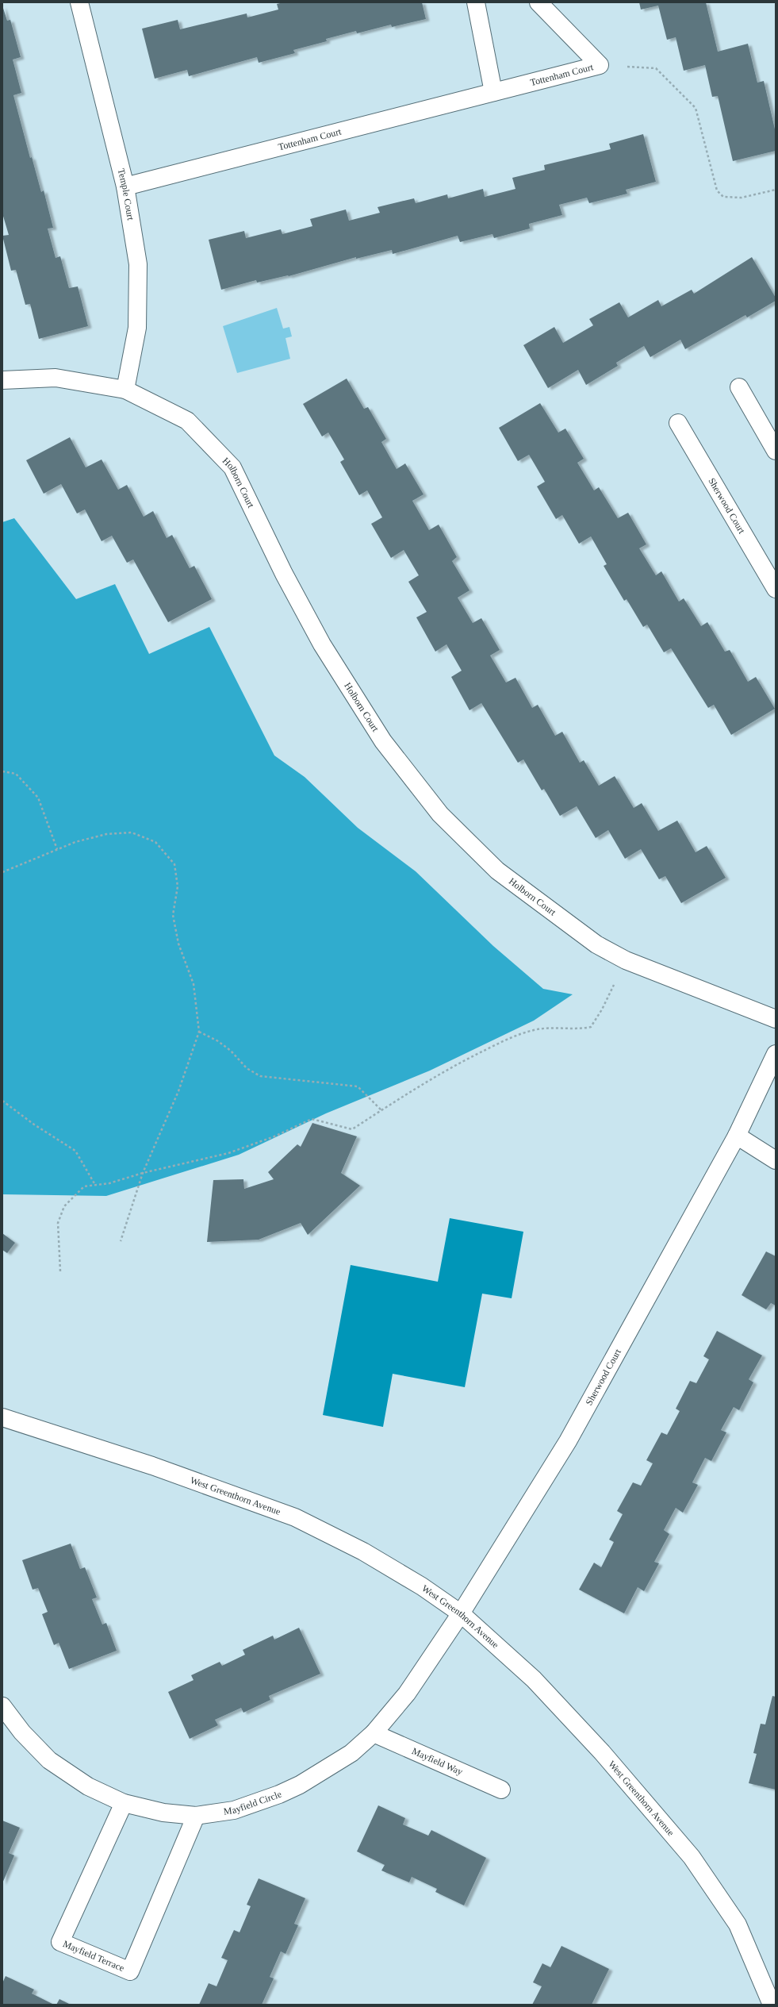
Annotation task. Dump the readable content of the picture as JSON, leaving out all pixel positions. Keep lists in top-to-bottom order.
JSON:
{
  "streets": {
    "street": [
      "Tottenham Court",
      "Temple Court",
      "Holborn Court",
      "Sherwood Court",
      "West Greenthorn Avenue",
      "Mayfield Way",
      "Mayfield Circle",
      "Mayfield Terrace"
    ]
  },
  "crossings": [
    ["Tottenham Court", "Temple Court"],
    ["Temple Court", "Holborn Court"],
    ["Sherwood Court", "West Greenthorn Avenue"],
    ["Sherwood Court", "Mayfield Circle"],
    ["West Greenthorn Avenue", "Mayfield Circle"],
    ["Mayfield Way", "Mayfield Circle"],
    ["Mayfield Circle", "Mayfield Terrace"]
  ]
}
